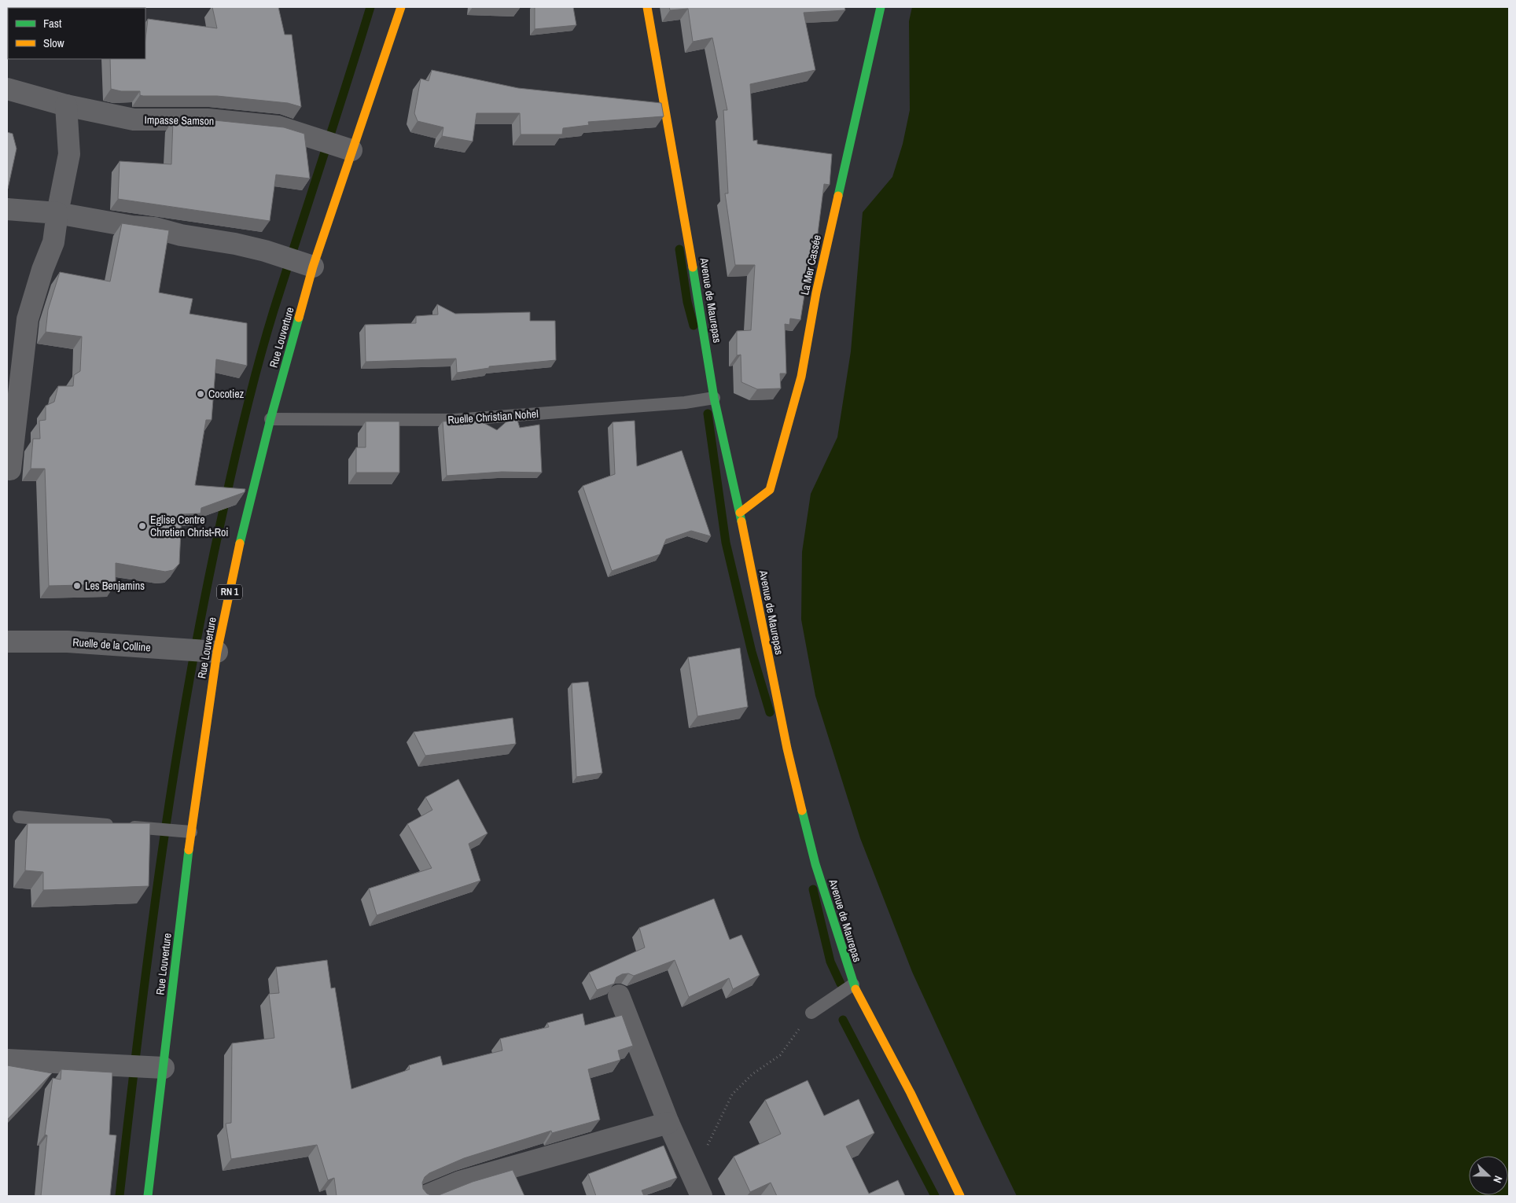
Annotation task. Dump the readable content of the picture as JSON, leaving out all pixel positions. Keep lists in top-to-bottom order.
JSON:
{
  "streets": {
    "street": [
      "Impasse Samson",
      "La Mer Cassée",
      "Avenue de Maurepas",
      "Rue Louverture",
      "RN 1",
      "Ruelle de la Colline"
    ],
    "lane": ["Ruelle Christian Nohel"]
  },
  "crossings": [
    ["Impasse Samson", "Rue Louverture"],
    ["La Mer Cassée", "Avenue de Maurepas"],
    ["Avenue de Maurepas", "Ruelle Christian Nohel"],
    ["Rue Louverture", "Ruelle Christian Nohel"],
    ["Rue Louverture", "Ruelle de la Colline"]
  ],
  "places": ["Cocotiez", "Eglise Centre Chretien Christ-Roi", "Les Benjamins"],
  "legend": ["Fast", "Slow"],
  "north": "right"
}
